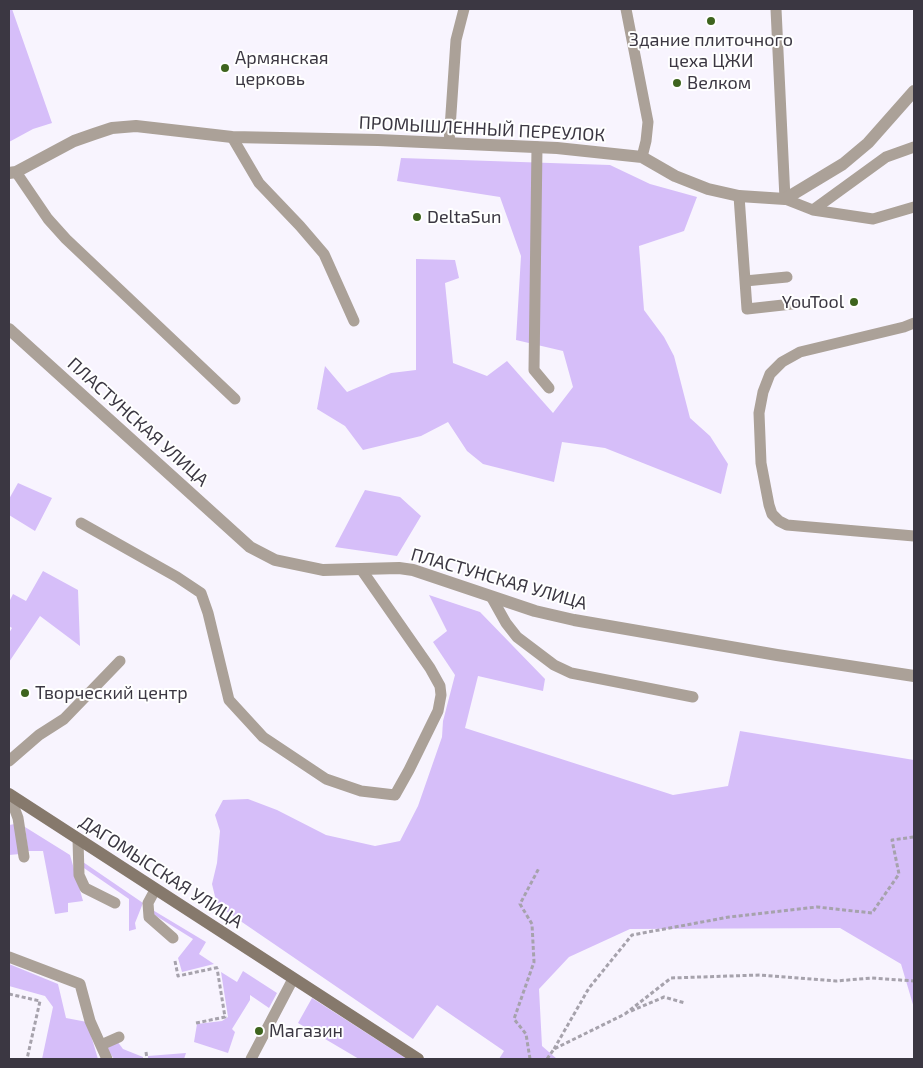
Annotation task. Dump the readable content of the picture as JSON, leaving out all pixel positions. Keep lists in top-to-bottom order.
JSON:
{
  "streets": {
    "street": ["ПРОМЫШЛЕННЫЙ ПЕРЕУЛОК", "ПЛАСТУНСКАЯ УЛИЦА", "ДАГОМЫССКАЯ УЛИЦА"]
  },
  "places": [
    "Здание плиточного цеха ЦЖИ",
    "Армянская церковь",
    "Велком",
    "DeltaSun",
    "YouTool",
    "Творческий центр",
    "Магазин"
  ]
}
